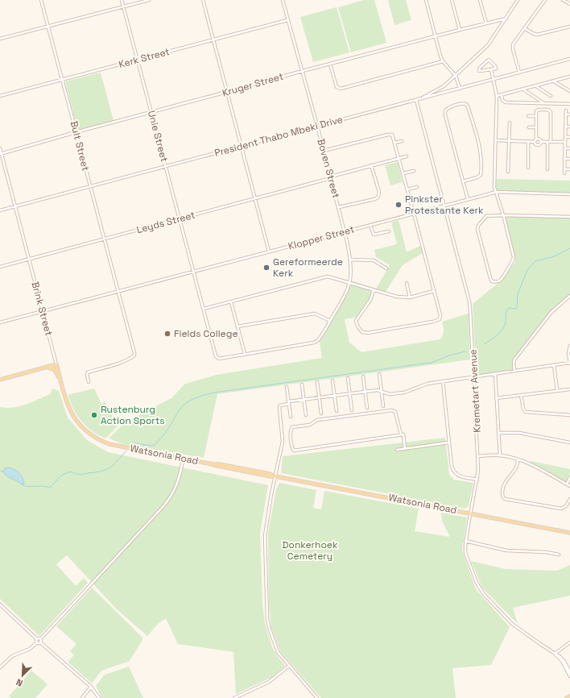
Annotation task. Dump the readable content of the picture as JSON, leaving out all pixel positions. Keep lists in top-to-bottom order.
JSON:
{
  "streets": {
    "main road": ["Brink Street", "Watsonia Road"],
    "street": [
      "Kerk Street",
      "Kruger Street",
      "Unie Street",
      "President Thabo Mbeki Drive",
      "Bult Street",
      "Boven Street",
      "Leyds Street",
      "Klopper Street",
      "Kremetart Avenue"
    ]
  },
  "crossings": [
    ["Kerk Street", "Unie Street"],
    ["Kerk Street", "Bult Street"],
    ["Kerk Street", "Boven Street"],
    ["Kruger Street", "Unie Street"],
    ["Kruger Street", "President Thabo Mbeki Drive"],
    ["Kruger Street", "Bult Street"],
    ["Kruger Street", "Boven Street"],
    ["Kruger Street", "Brink Street"],
    ["Unie Street", "President Thabo Mbeki Drive"],
    ["Unie Street", "Boven Street"],
    ["Unie Street", "Leyds Street"],
    ["Unie Street", "Klopper Street"],
    ["President Thabo Mbeki Drive", "Bult Street"],
    ["President Thabo Mbeki Drive", "Boven Street"],
    ["President Thabo Mbeki Drive", "Brink Street"],
    ["President Thabo Mbeki Drive", "Kremetart Avenue"],
    ["Bult Street", "Leyds Street"],
    ["Bult Street", "Klopper Street"],
    ["Boven Street", "Leyds Street"],
    ["Boven Street", "Klopper Street"],
    ["Leyds Street", "Brink Street"],
    ["Klopper Street", "Brink Street"],
    ["Klopper Street", "Kremetart Avenue"],
    ["Brink Street", "Watsonia Road"],
    ["Kremetart Avenue", "Watsonia Road"]
  ],
  "parks": ["Donkerhoek Cemetery"],
  "places": [
    "Pinkster Protestante Kerk",
    "Gereformeerde Kerk",
    "Fields College",
    "Rustenburg Action Sports"
  ],
  "north": "bottom left"
}
